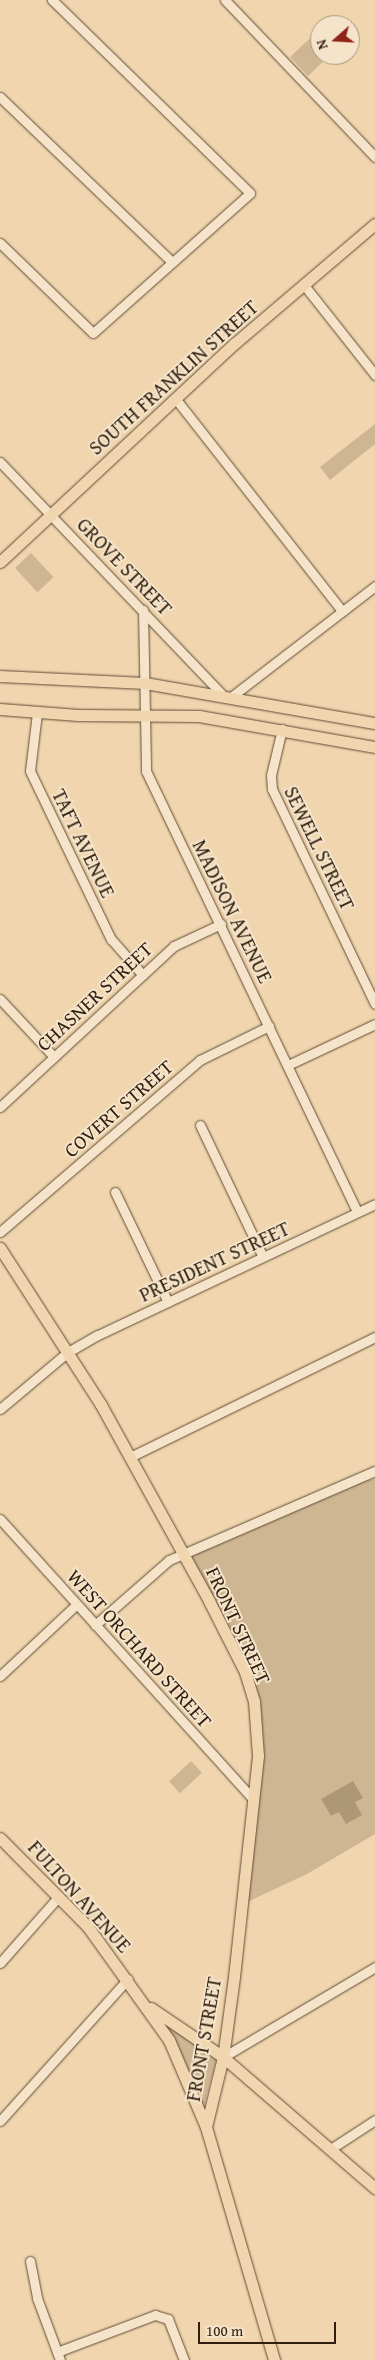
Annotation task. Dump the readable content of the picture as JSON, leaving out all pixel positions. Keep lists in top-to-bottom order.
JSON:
{
  "streets": {
    "main road": ["SOUTH FRANKLIN STREET", "FRONT STREET", "FULTON AVENUE"],
    "street": [
      "GROVE STREET",
      "TAFT AVENUE",
      "SEWELL STREET",
      "MADISON AVENUE",
      "CHASNER STREET",
      "COVERT STREET",
      "PRESIDENT STREET",
      "WEST ORCHARD STREET"
    ]
  },
  "crossings": [
    ["SOUTH FRANKLIN STREET", "GROVE STREET"],
    ["GROVE STREET", "MADISON AVENUE"],
    ["TAFT AVENUE", "CHASNER STREET"],
    ["MADISON AVENUE", "CHASNER STREET"],
    ["MADISON AVENUE", "COVERT STREET"],
    ["MADISON AVENUE", "PRESIDENT STREET"],
    ["PRESIDENT STREET", "FRONT STREET"],
    ["FRONT STREET", "WEST ORCHARD STREET"],
    ["FRONT STREET", "FULTON AVENUE"]
  ],
  "scale_bar": "100 m",
  "north": "left"
}
